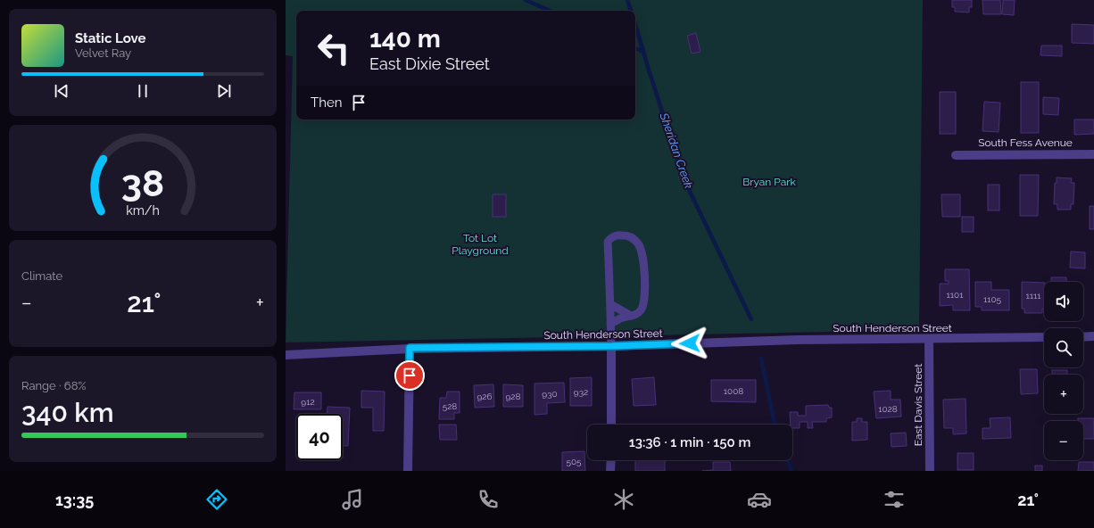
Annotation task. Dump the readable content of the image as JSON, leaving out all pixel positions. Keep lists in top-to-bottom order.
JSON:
{
  "streets": {
    "street": ["South Fess Avenue", "South Henderson Street", "East Davis Street"]
  },
  "crossings": [
    ["South Henderson Street", "East Davis Street"]
  ],
  "water": ["Sheridan Creek"],
  "parks": ["Bryan Park", "Tot Lot Playground"],
  "house_numbers": [
    "1101",
    "1111",
    "1105",
    "1008",
    "932",
    "930",
    "926",
    "928",
    "912",
    "528",
    "1028",
    "505"
  ],
  "page": {
    "turn": ["140 m", "East Dixie Street"],
    "song": ["Static Love", "Velvet Ray"],
    "then": "Then",
    "tile": [
      "Climate",
      ["Range · 68%", "340 km"]
    ],
    "map_buttons": ["+", "−"],
    "heat": ["−", "21°", "+"],
    "limit": "40",
    "trip": "13:36 · 1 min · 150 m",
    "tabs": ["13:35", "21°"],
    "gauge": ["38", "km/h"]
  }
}
